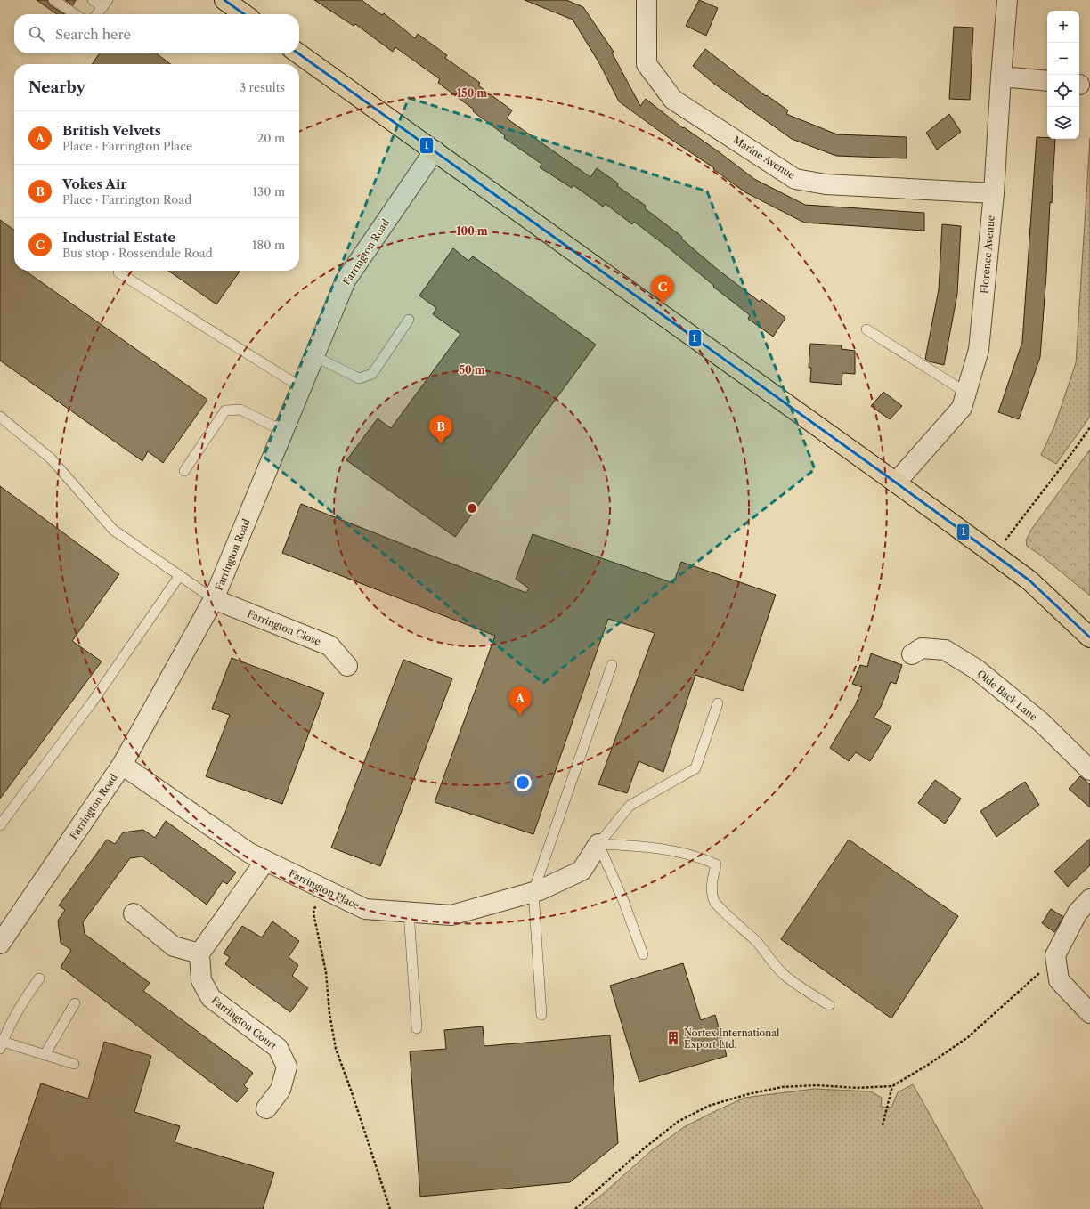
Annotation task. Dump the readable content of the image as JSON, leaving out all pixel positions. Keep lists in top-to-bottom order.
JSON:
{
  "streets": {
    "street": [
      "Marine Avenue",
      "Farrington Road",
      "Florence Avenue",
      "Farrington Close",
      "Olde Back Lane",
      "Farrington Place",
      "Farrington Court"
    ]
  },
  "crossings": [
    ["Marine Avenue", "Florence Avenue"],
    ["Farrington Road", "Farrington Close"],
    ["Farrington Road", "Farrington Place"]
  ],
  "places": {
    "building": ["Nortex International Export Ltd."]
  },
  "lines": ["transit line 1"],
  "page": {
    "map_buttons": ["+", "−"],
    "search": "Search here",
    "heading": ["Nearby", "3 results"],
    "list": [
      {
        "mark": "A",
        "name": "British Velvets",
        "note": "Place · Farrington Place",
        "value": "20 m"
      },
      {
        "mark": "B",
        "name": "Vokes Air",
        "note": "Place · Farrington Road",
        "value": "130 m"
      },
      {
        "mark": "C",
        "name": "Industrial Estate",
        "note": "Bus stop · Rossendale Road",
        "value": "180 m"
      }
    ],
    "pins": ["C", "B", "A"]
  },
  "rings": ["150 m", "100 m", "50 m"]
}
